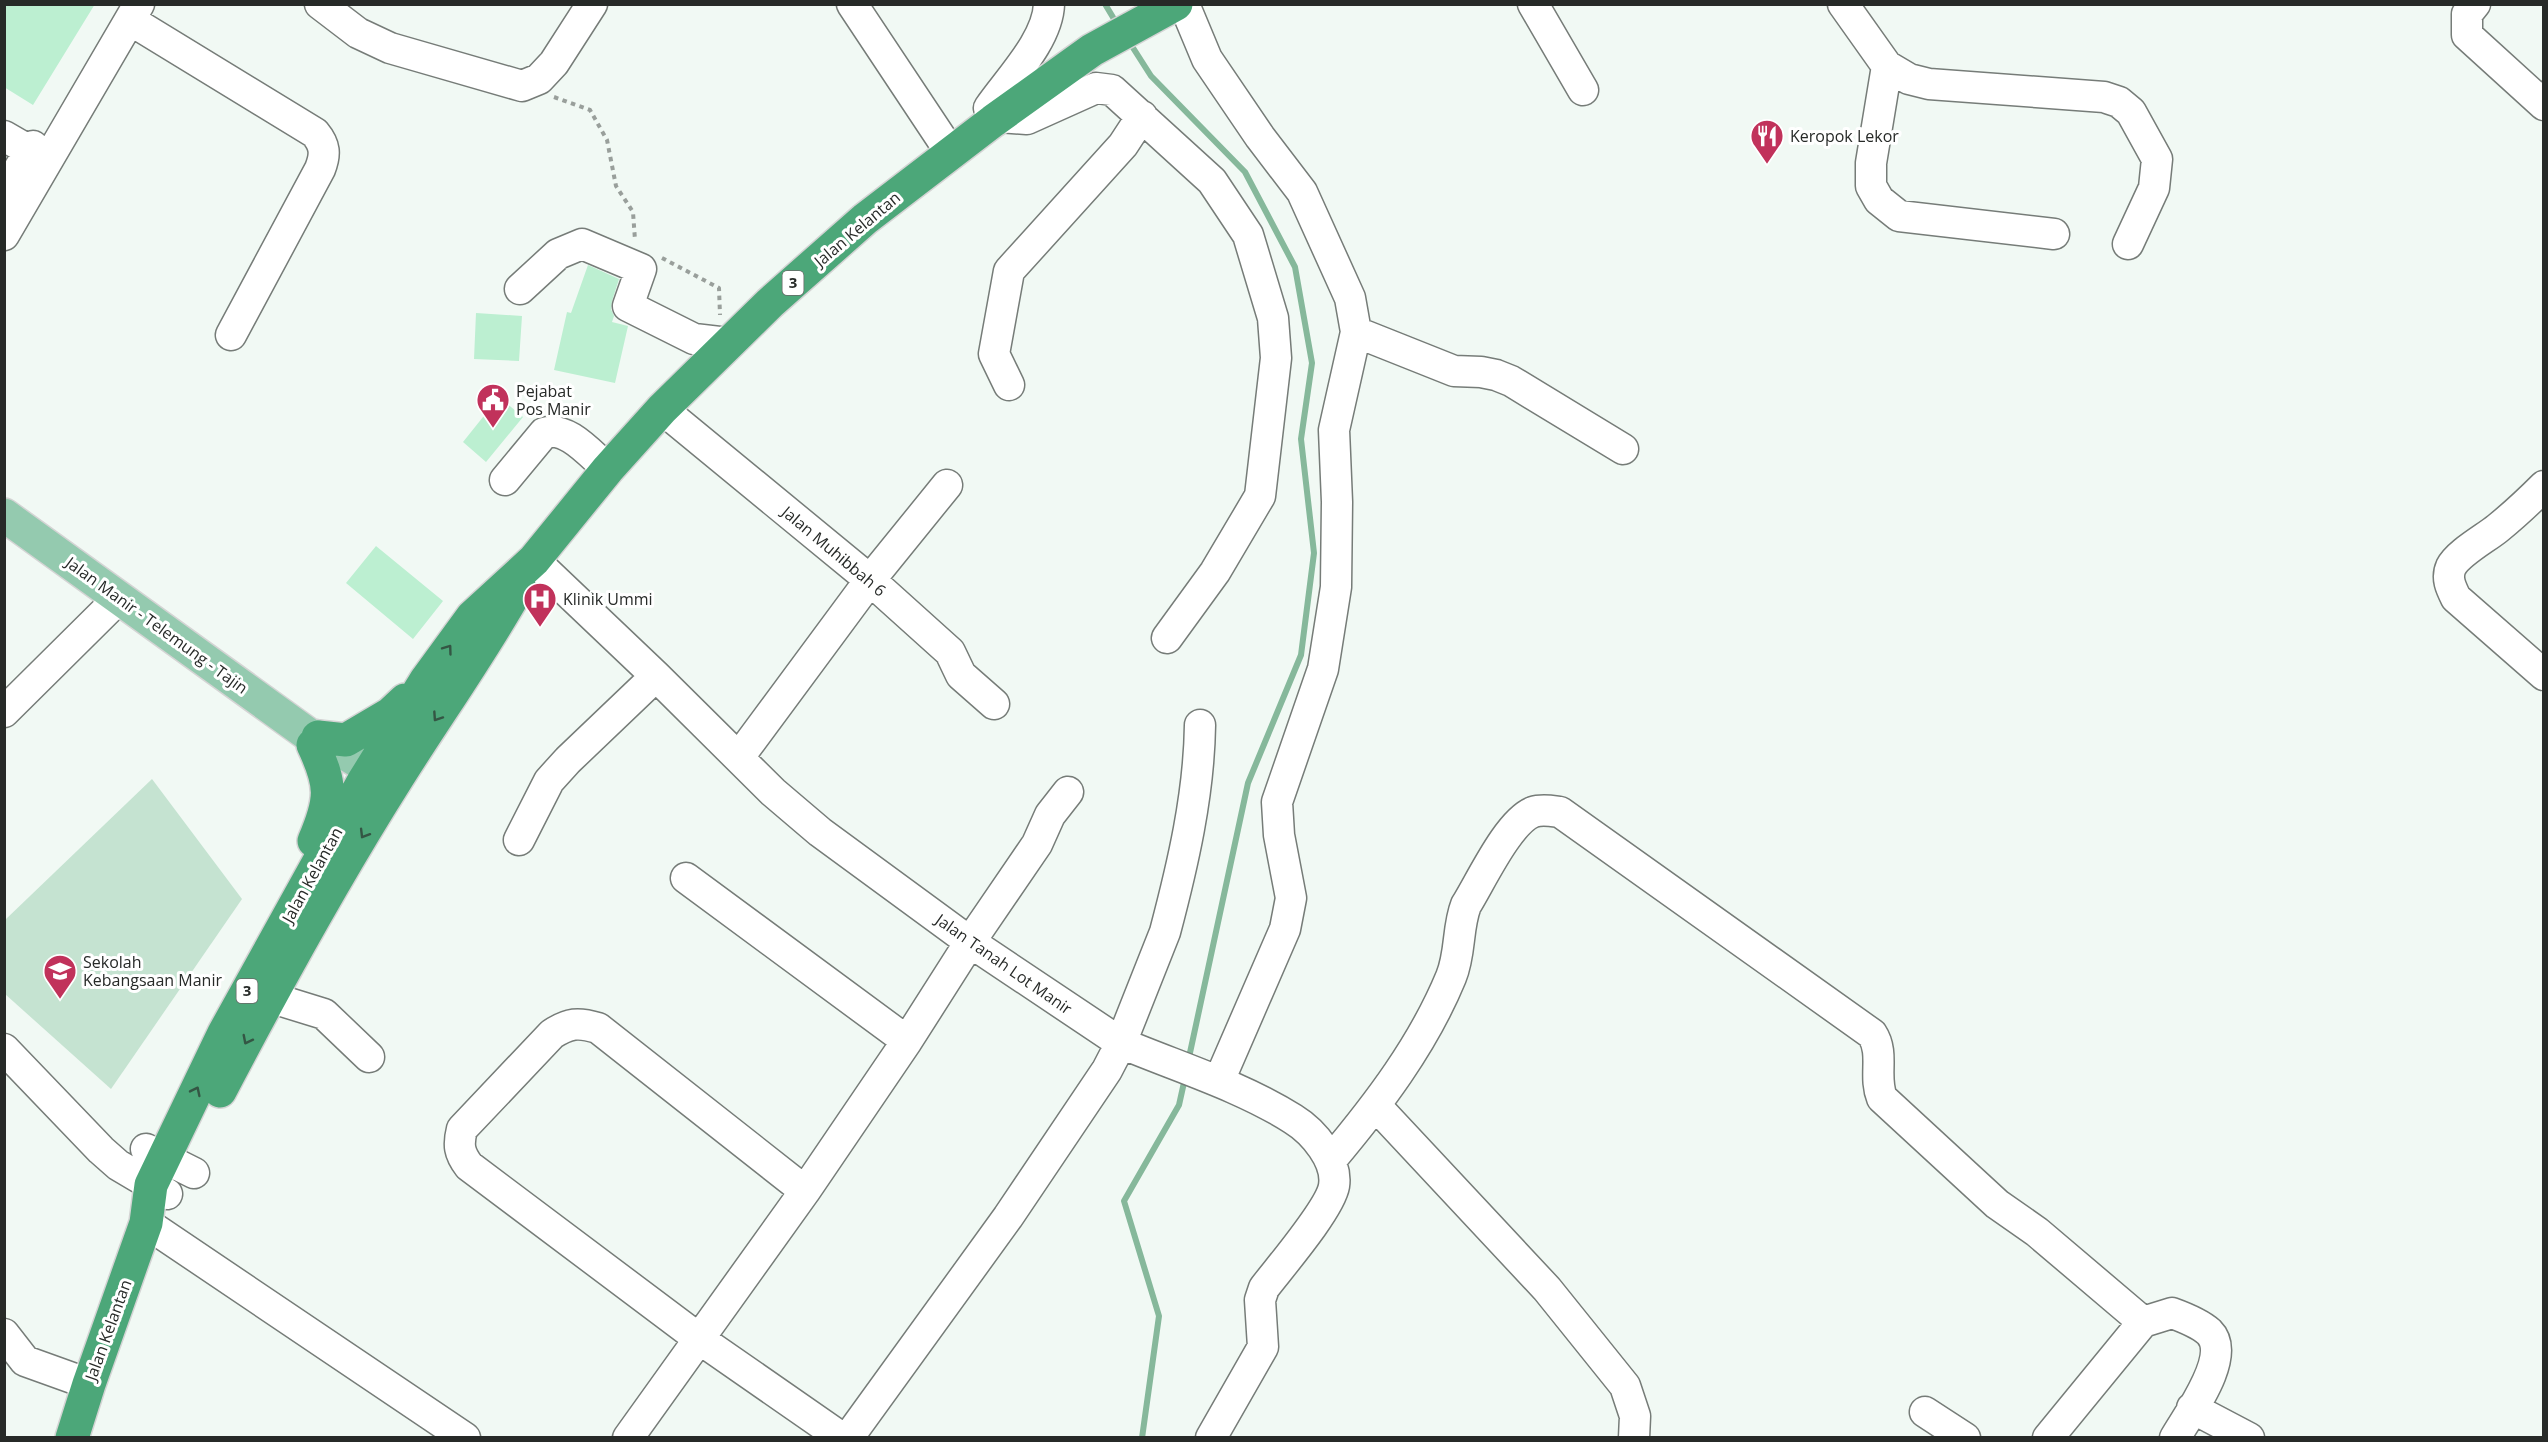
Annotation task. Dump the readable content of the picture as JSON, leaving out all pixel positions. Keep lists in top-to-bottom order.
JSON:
{
  "streets": {
    "highway": ["Jalan Kelantan", "3"],
    "main road": ["Jalan Manir - Telemung - Tajin"],
    "street": ["Jalan Muhibbah 6", "Jalan Tanah Lot Manir"]
  },
  "crossings": [
    ["Jalan Kelantan", "Jalan Muhibbah 6"],
    ["Jalan Kelantan", "Jalan Manir - Telemung - Tajin"],
    ["Jalan Kelantan", "Jalan Tanah Lot Manir"]
  ],
  "places": {
    "restaurant": ["Keropok Lekor"],
    "public building": ["Pejabat Pos Manir"],
    "hospital": ["Klinik Ummi"],
    "school or university": ["Sekolah Kebangsaan Manir"]
  }
}
